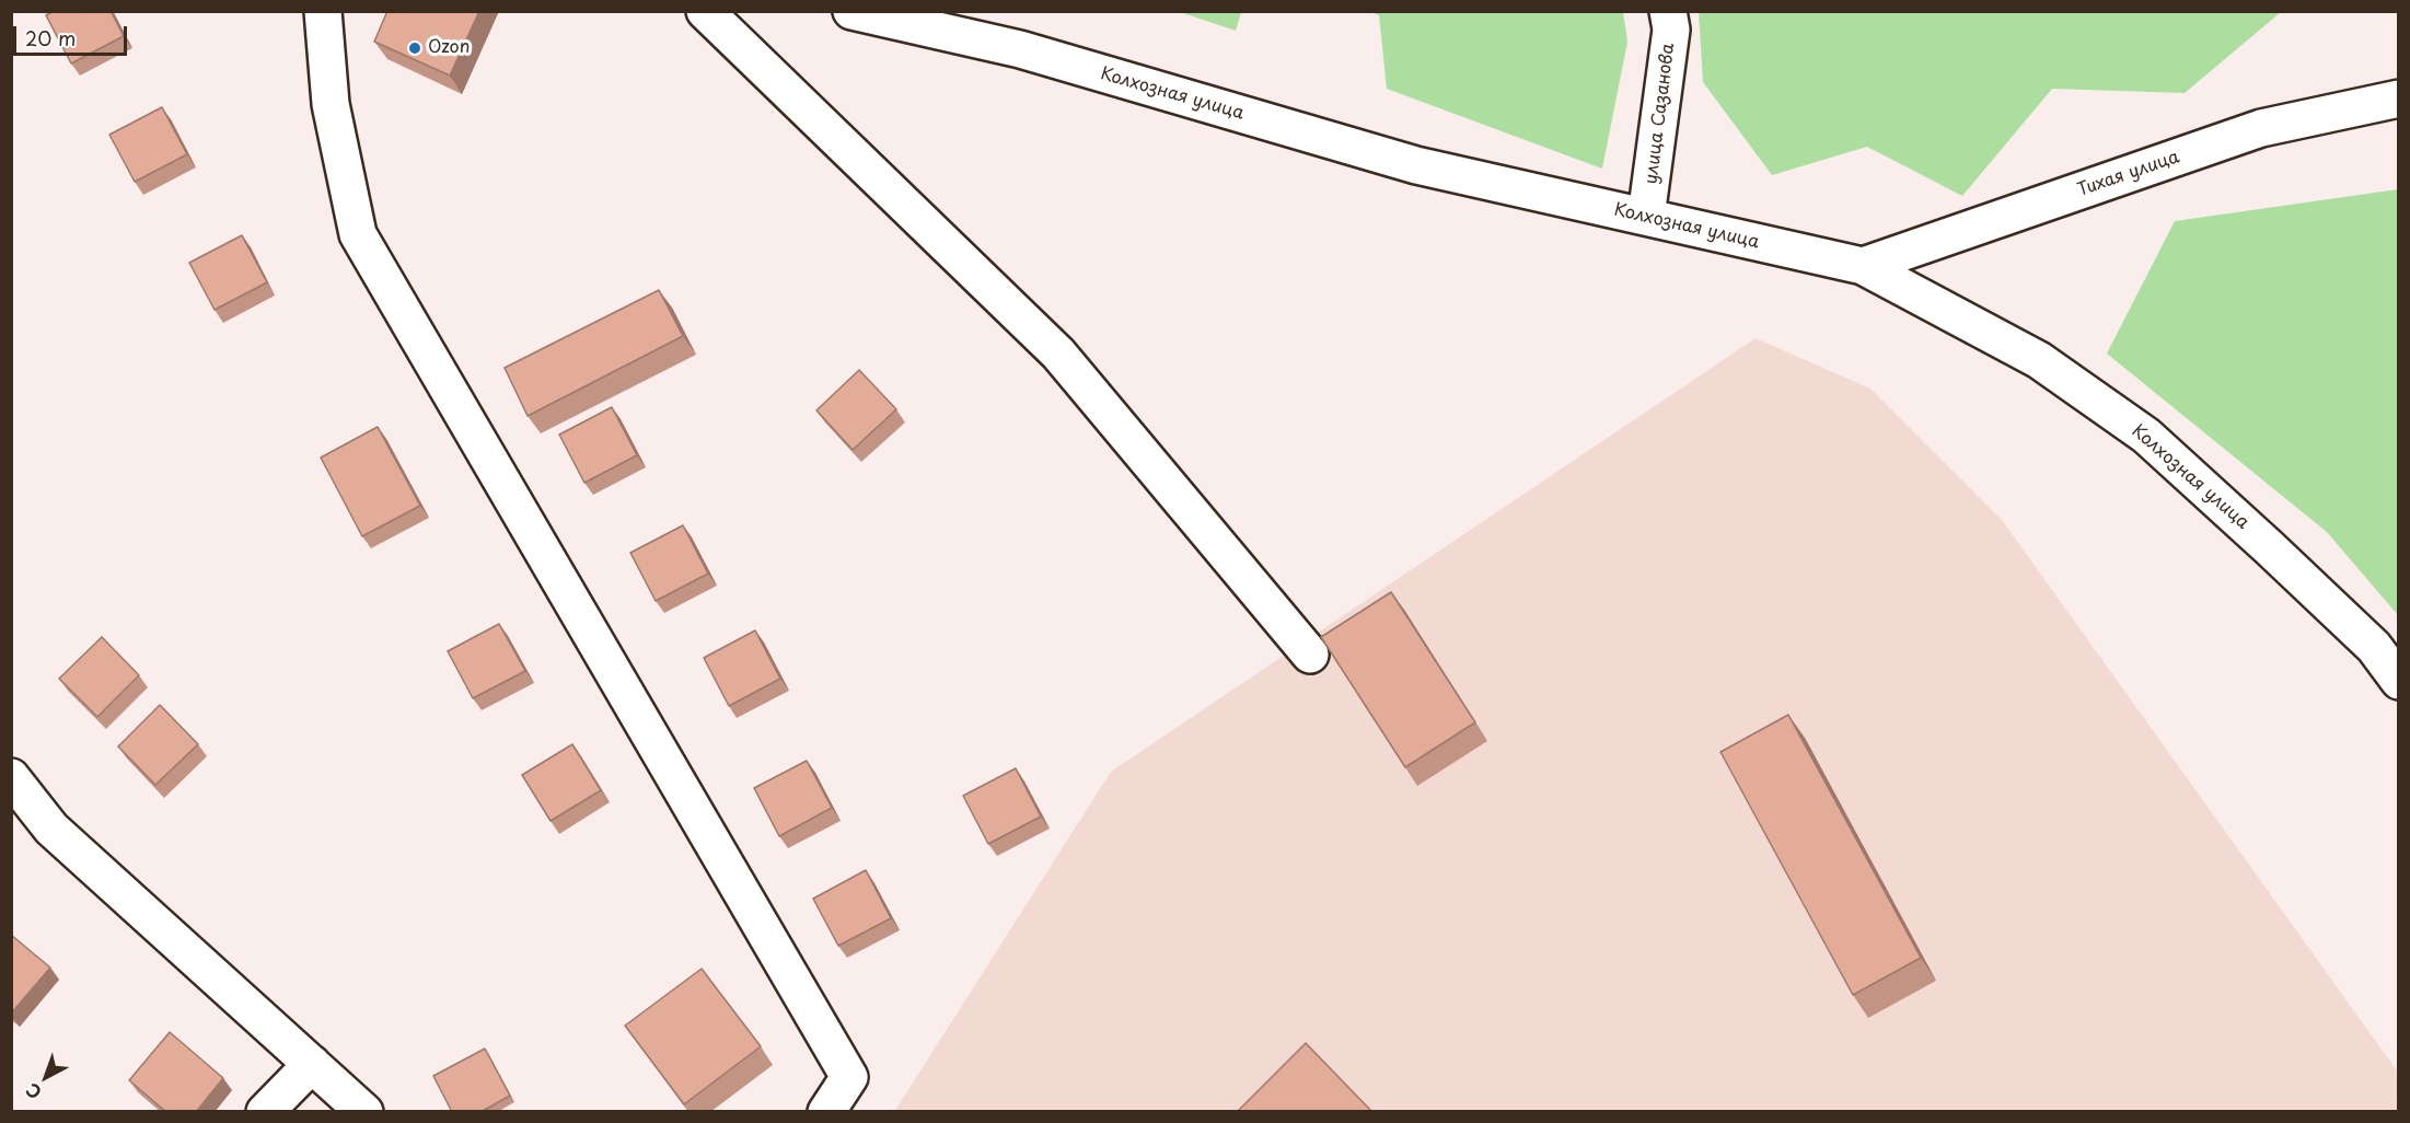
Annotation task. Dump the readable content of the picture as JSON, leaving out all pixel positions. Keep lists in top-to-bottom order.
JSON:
{
  "streets": {
    "street": ["Колхозная улица", "улица Сазанова", "Тихая улица"]
  },
  "crossings": [
    ["Колхозная улица", "улица Сазанова"],
    ["Колхозная улица", "Тихая улица"]
  ],
  "places": ["Ozon"],
  "scale_bar": "20 m",
  "north": "bottom left"
}
